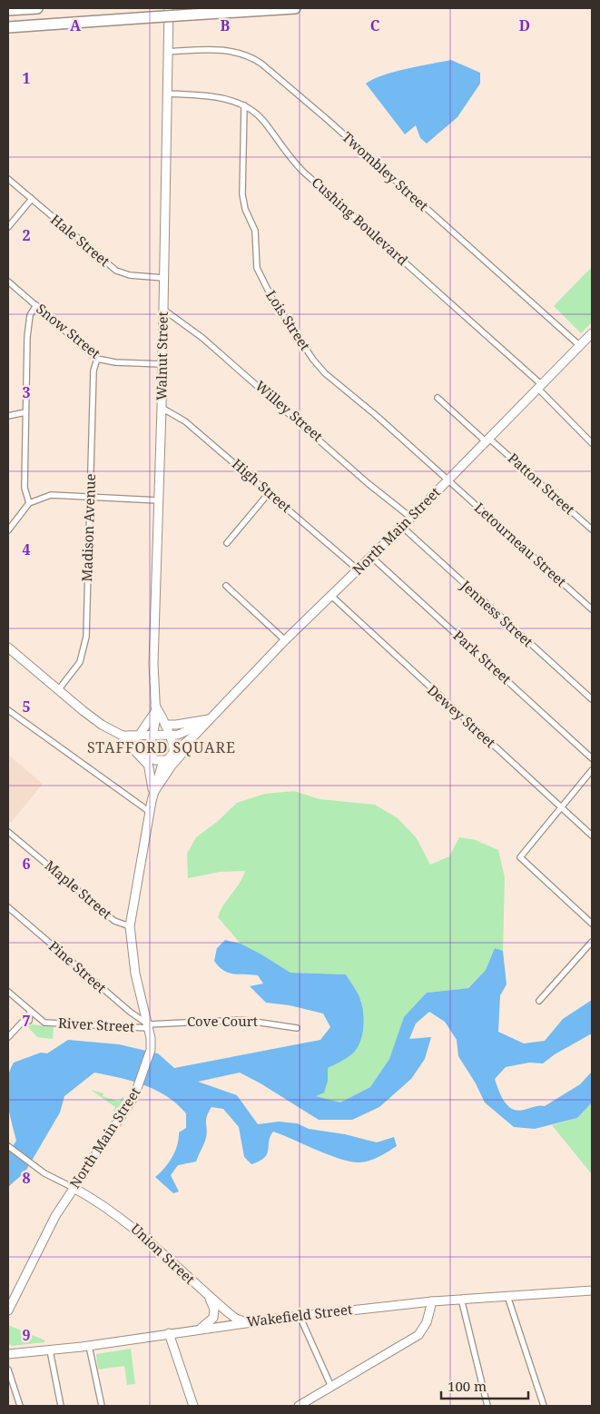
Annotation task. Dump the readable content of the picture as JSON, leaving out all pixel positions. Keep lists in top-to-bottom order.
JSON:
{
  "streets": {
    "main road": [
      "Walnut Street",
      "North Main Street",
      "Union Street",
      "Wakefield Street"
    ],
    "street": [
      "Twombley Street",
      "Cushing Boulevard",
      "Hale Street",
      "Lois Street",
      "Snow Street",
      "Willey Street",
      "Patton Street",
      "High Street",
      "Madison Avenue",
      "Letourneau Street",
      "Jenness Street",
      "Park Street",
      "Dewey Street",
      "Maple Street",
      "Pine Street",
      "Cove Court",
      "River Street"
    ]
  },
  "crossings": [
    ["Twombley Street", "Walnut Street"],
    ["Twombley Street", "North Main Street"],
    ["Cushing Boulevard", "Lois Street"],
    ["Cushing Boulevard", "Walnut Street"],
    ["Cushing Boulevard", "North Main Street"],
    ["Hale Street", "Walnut Street"],
    ["Lois Street", "North Main Street"],
    ["Lois Street", "Letourneau Street"],
    ["Snow Street", "Walnut Street"],
    ["Snow Street", "Madison Avenue"],
    ["Walnut Street", "Willey Street"],
    ["Walnut Street", "High Street"],
    ["Walnut Street", "North Main Street"],
    ["Willey Street", "North Main Street"],
    ["Patton Street", "North Main Street"],
    ["High Street", "North Main Street"],
    ["North Main Street", "Letourneau Street"],
    ["North Main Street", "Jenness Street"],
    ["North Main Street", "Park Street"],
    ["North Main Street", "Dewey Street"],
    ["North Main Street", "Maple Street"],
    ["North Main Street", "Pine Street"],
    ["North Main Street", "Cove Court"],
    ["North Main Street", "River Street"],
    ["North Main Street", "Union Street"],
    ["Pine Street", "Cove Court"],
    ["Pine Street", "River Street"],
    ["Cove Court", "River Street"],
    ["Union Street", "Wakefield Street"]
  ],
  "districts": ["STAFFORD SQUARE"],
  "scale_bar": "100 m",
  "grid": {
    "columns": [
      "A",
      "B",
      "C",
      "D"
    ],
    "rows": [
      "1",
      "2",
      "3",
      "4",
      "5",
      "6",
      "7",
      "8",
      "9"
    ]
  }
}
